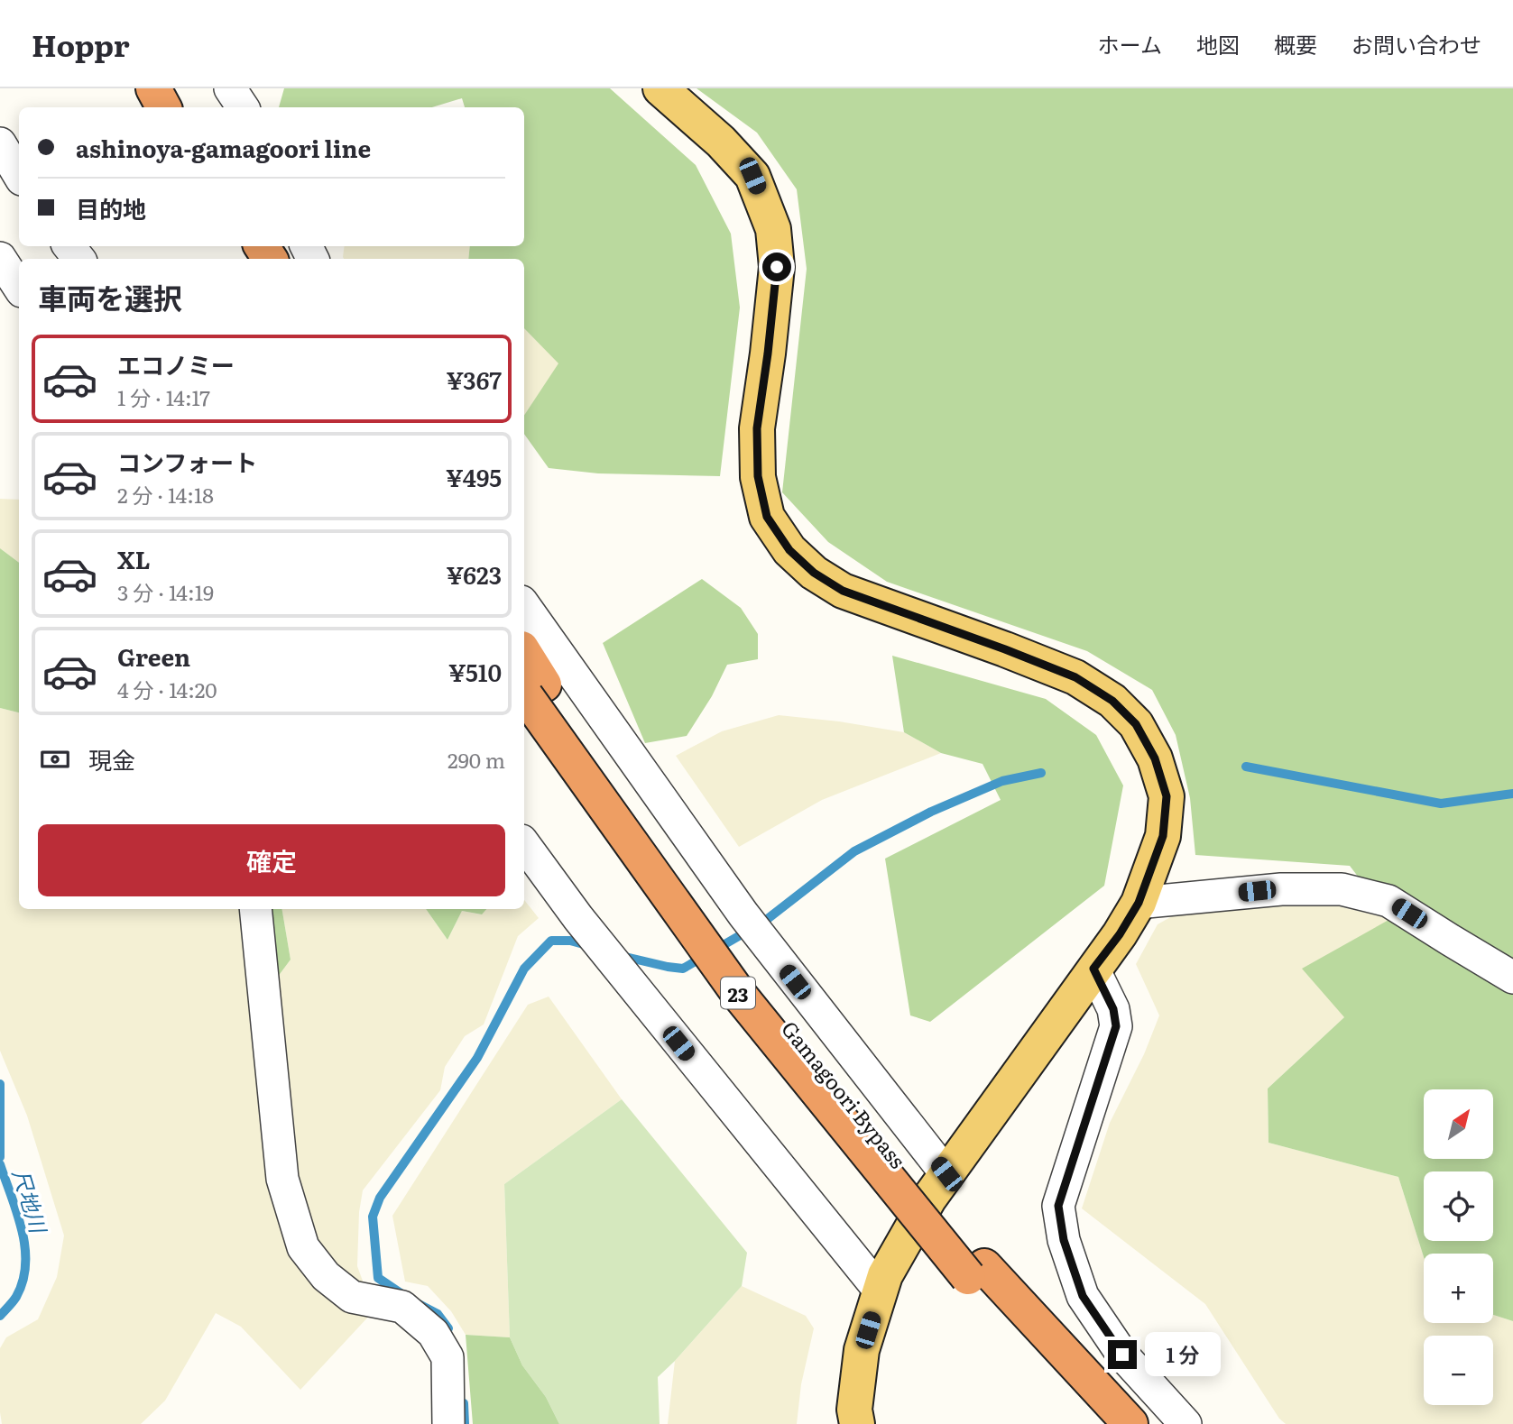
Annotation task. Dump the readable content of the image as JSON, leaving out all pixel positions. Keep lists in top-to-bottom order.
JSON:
{
  "streets": {
    "highway": ["23", "Gamagoori Bypass"]
  },
  "water": ["尺地川"],
  "north": "top right",
  "page": {
    "header": "Hoppr",
    "nav": [
      "ホーム",
      "地図",
      "概要",
      "お問い合わせ"
    ],
    "banner": ["ashinoya-gamagoori line", "目的地"],
    "heading": "車両を選択",
    "list": [
      {
        "name": "エコノミー",
        "note": "1 分 · 14:17",
        "value": "¥367"
      },
      {
        "name": "コンフォート",
        "note": "2 分 · 14:18",
        "value": "¥495"
      },
      {
        "name": "XL",
        "note": "3 分 · 14:19",
        "value": "¥623"
      },
      {
        "name": "Green",
        "note": "4 分 · 14:20",
        "value": "¥510"
      }
    ],
    "pay": ["現金", "290 m"],
    "buttons": "確定",
    "map_buttons": ["+", "−"],
    "bubble": "1 分"
  }
}
